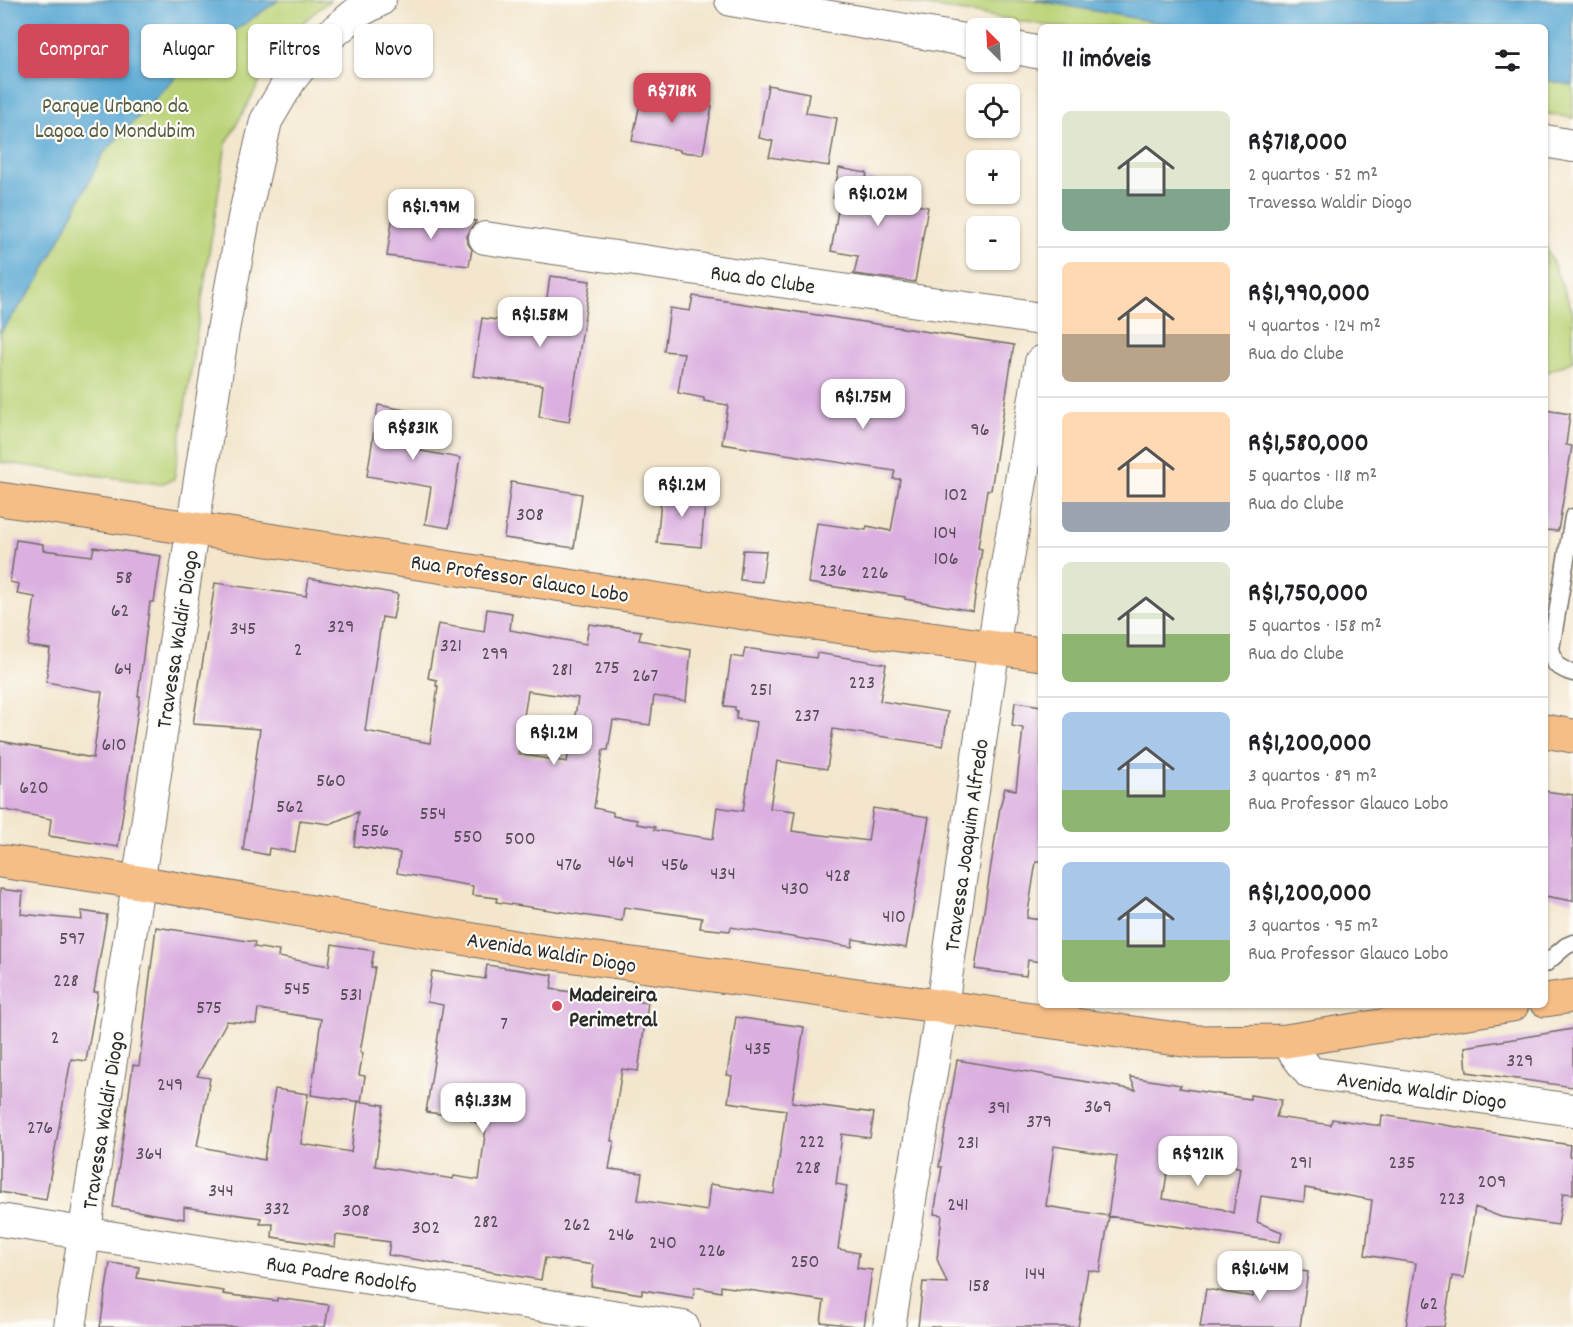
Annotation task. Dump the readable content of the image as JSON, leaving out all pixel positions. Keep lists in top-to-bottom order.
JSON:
{
  "streets": {
    "main road": ["Rua Professor Glauco Lobo", "Avenida Waldir Diogo"],
    "street": [
      "Rua do Clube",
      "Travessa Waldir Diogo",
      "Travessa Joaquim Alfredo",
      "Rua Padre Rodolfo"
    ]
  },
  "crossings": [
    ["Rua Professor Glauco Lobo", "Travessa Waldir Diogo"],
    ["Rua Professor Glauco Lobo", "Travessa Joaquim Alfredo"],
    ["Travessa Waldir Diogo", "Avenida Waldir Diogo"],
    ["Travessa Waldir Diogo", "Rua Padre Rodolfo"],
    ["Travessa Joaquim Alfredo", "Avenida Waldir Diogo"]
  ],
  "parks": ["Parque Urbano da Lagoa do Mondubim"],
  "places": ["Madeireira Perimetral"],
  "house_numbers": [
    "96",
    "102",
    "308",
    "104",
    "106",
    "236",
    "226",
    "58",
    "62",
    "329",
    "345",
    "321",
    "2",
    "299",
    "275",
    "64",
    "281",
    "267",
    "223",
    "251",
    "237",
    "610",
    "560",
    "620",
    "562",
    "554",
    "556",
    "550",
    "500",
    "464",
    "476",
    "456",
    "434",
    "428",
    "430",
    "410",
    "597",
    "228",
    "545",
    "531",
    "575",
    "7",
    "2",
    "435",
    "329",
    "249",
    "369",
    "391",
    "379",
    "276",
    "222",
    "231",
    "364",
    "291",
    "235",
    "228",
    "209",
    "344",
    "223",
    "241",
    "332",
    "308",
    "282",
    "262",
    "302",
    "246",
    "240",
    "226",
    "250",
    "144",
    "158",
    "62"
  ],
  "north": "top left",
  "page": {
    "map_buttons": ["+", "−"],
    "chip": [
      "Comprar",
      "Alugar",
      "Filtros",
      "Novo"
    ],
    "heading": "11 imóveis",
    "price": [
      "R$718K",
      "R$1.02M",
      "R$1.99M",
      "R$1.58M",
      "R$1.75M",
      "R$831K",
      "R$1.2M",
      "R$1.2M",
      "R$1.33M",
      "R$921K",
      "R$1.64M"
    ],
    "list": [
      {
        "name": "R$718,000",
        "note": "2 quartos · 52 m² · Travessa Waldir Diogo"
      },
      {
        "name": "R$1,990,000",
        "note": "4 quartos · 124 m² · Rua do Clube"
      },
      {
        "name": "R$1,580,000",
        "note": "5 quartos · 118 m² · Rua do Clube"
      },
      {
        "name": "R$1,750,000",
        "note": "5 quartos · 158 m² · Rua do Clube"
      },
      {
        "name": "R$1,200,000",
        "note": "3 quartos · 89 m² · Rua Professor Glauco Lobo"
      },
      {
        "name": "R$1,200,000",
        "note": "3 quartos · 95 m² · Rua Professor Glauco Lobo"
      }
    ]
  }
}
